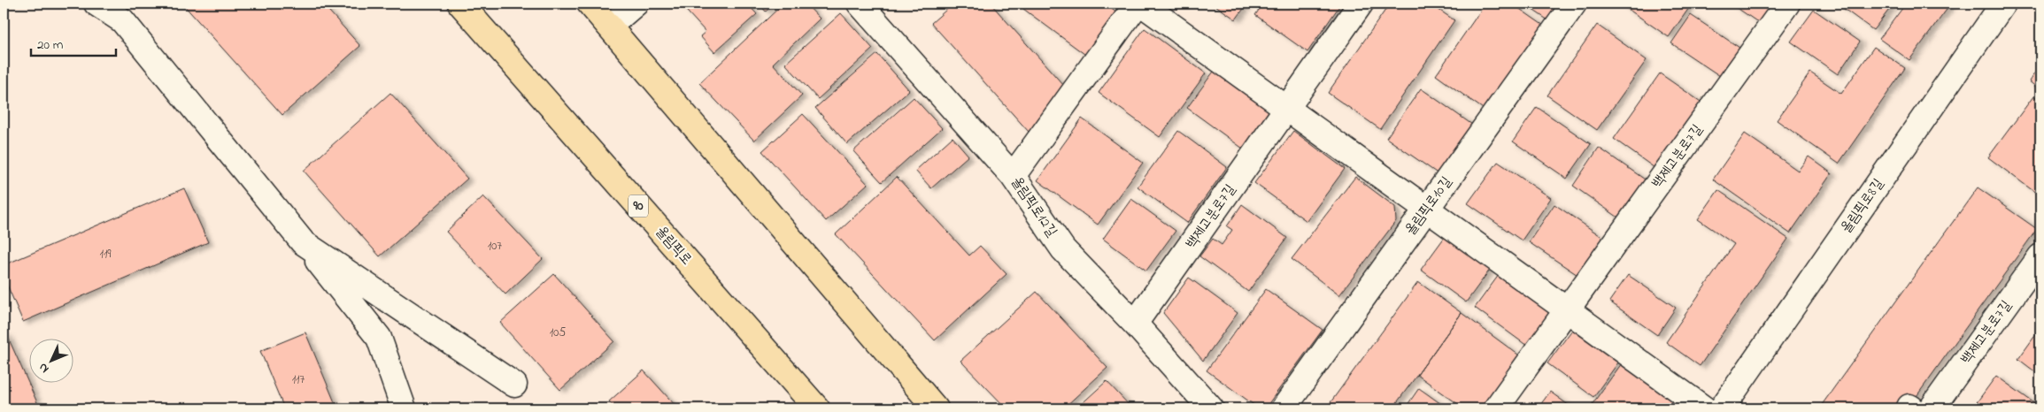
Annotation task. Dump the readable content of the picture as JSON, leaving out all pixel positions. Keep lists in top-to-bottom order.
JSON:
{
  "streets": {
    "main road": ["90", "올림픽로"],
    "street": [
      "백제고분로7길",
      "올림픽로10길",
      "올림픽로8길",
      "올림픽로12길"
    ]
  },
  "crossings": [
    ["백제고분로7길", "올림픽로12길"]
  ],
  "house_numbers": [
    "107",
    "119",
    "105",
    "117"
  ],
  "scale_bar": "20 m",
  "north": "bottom left"
}
